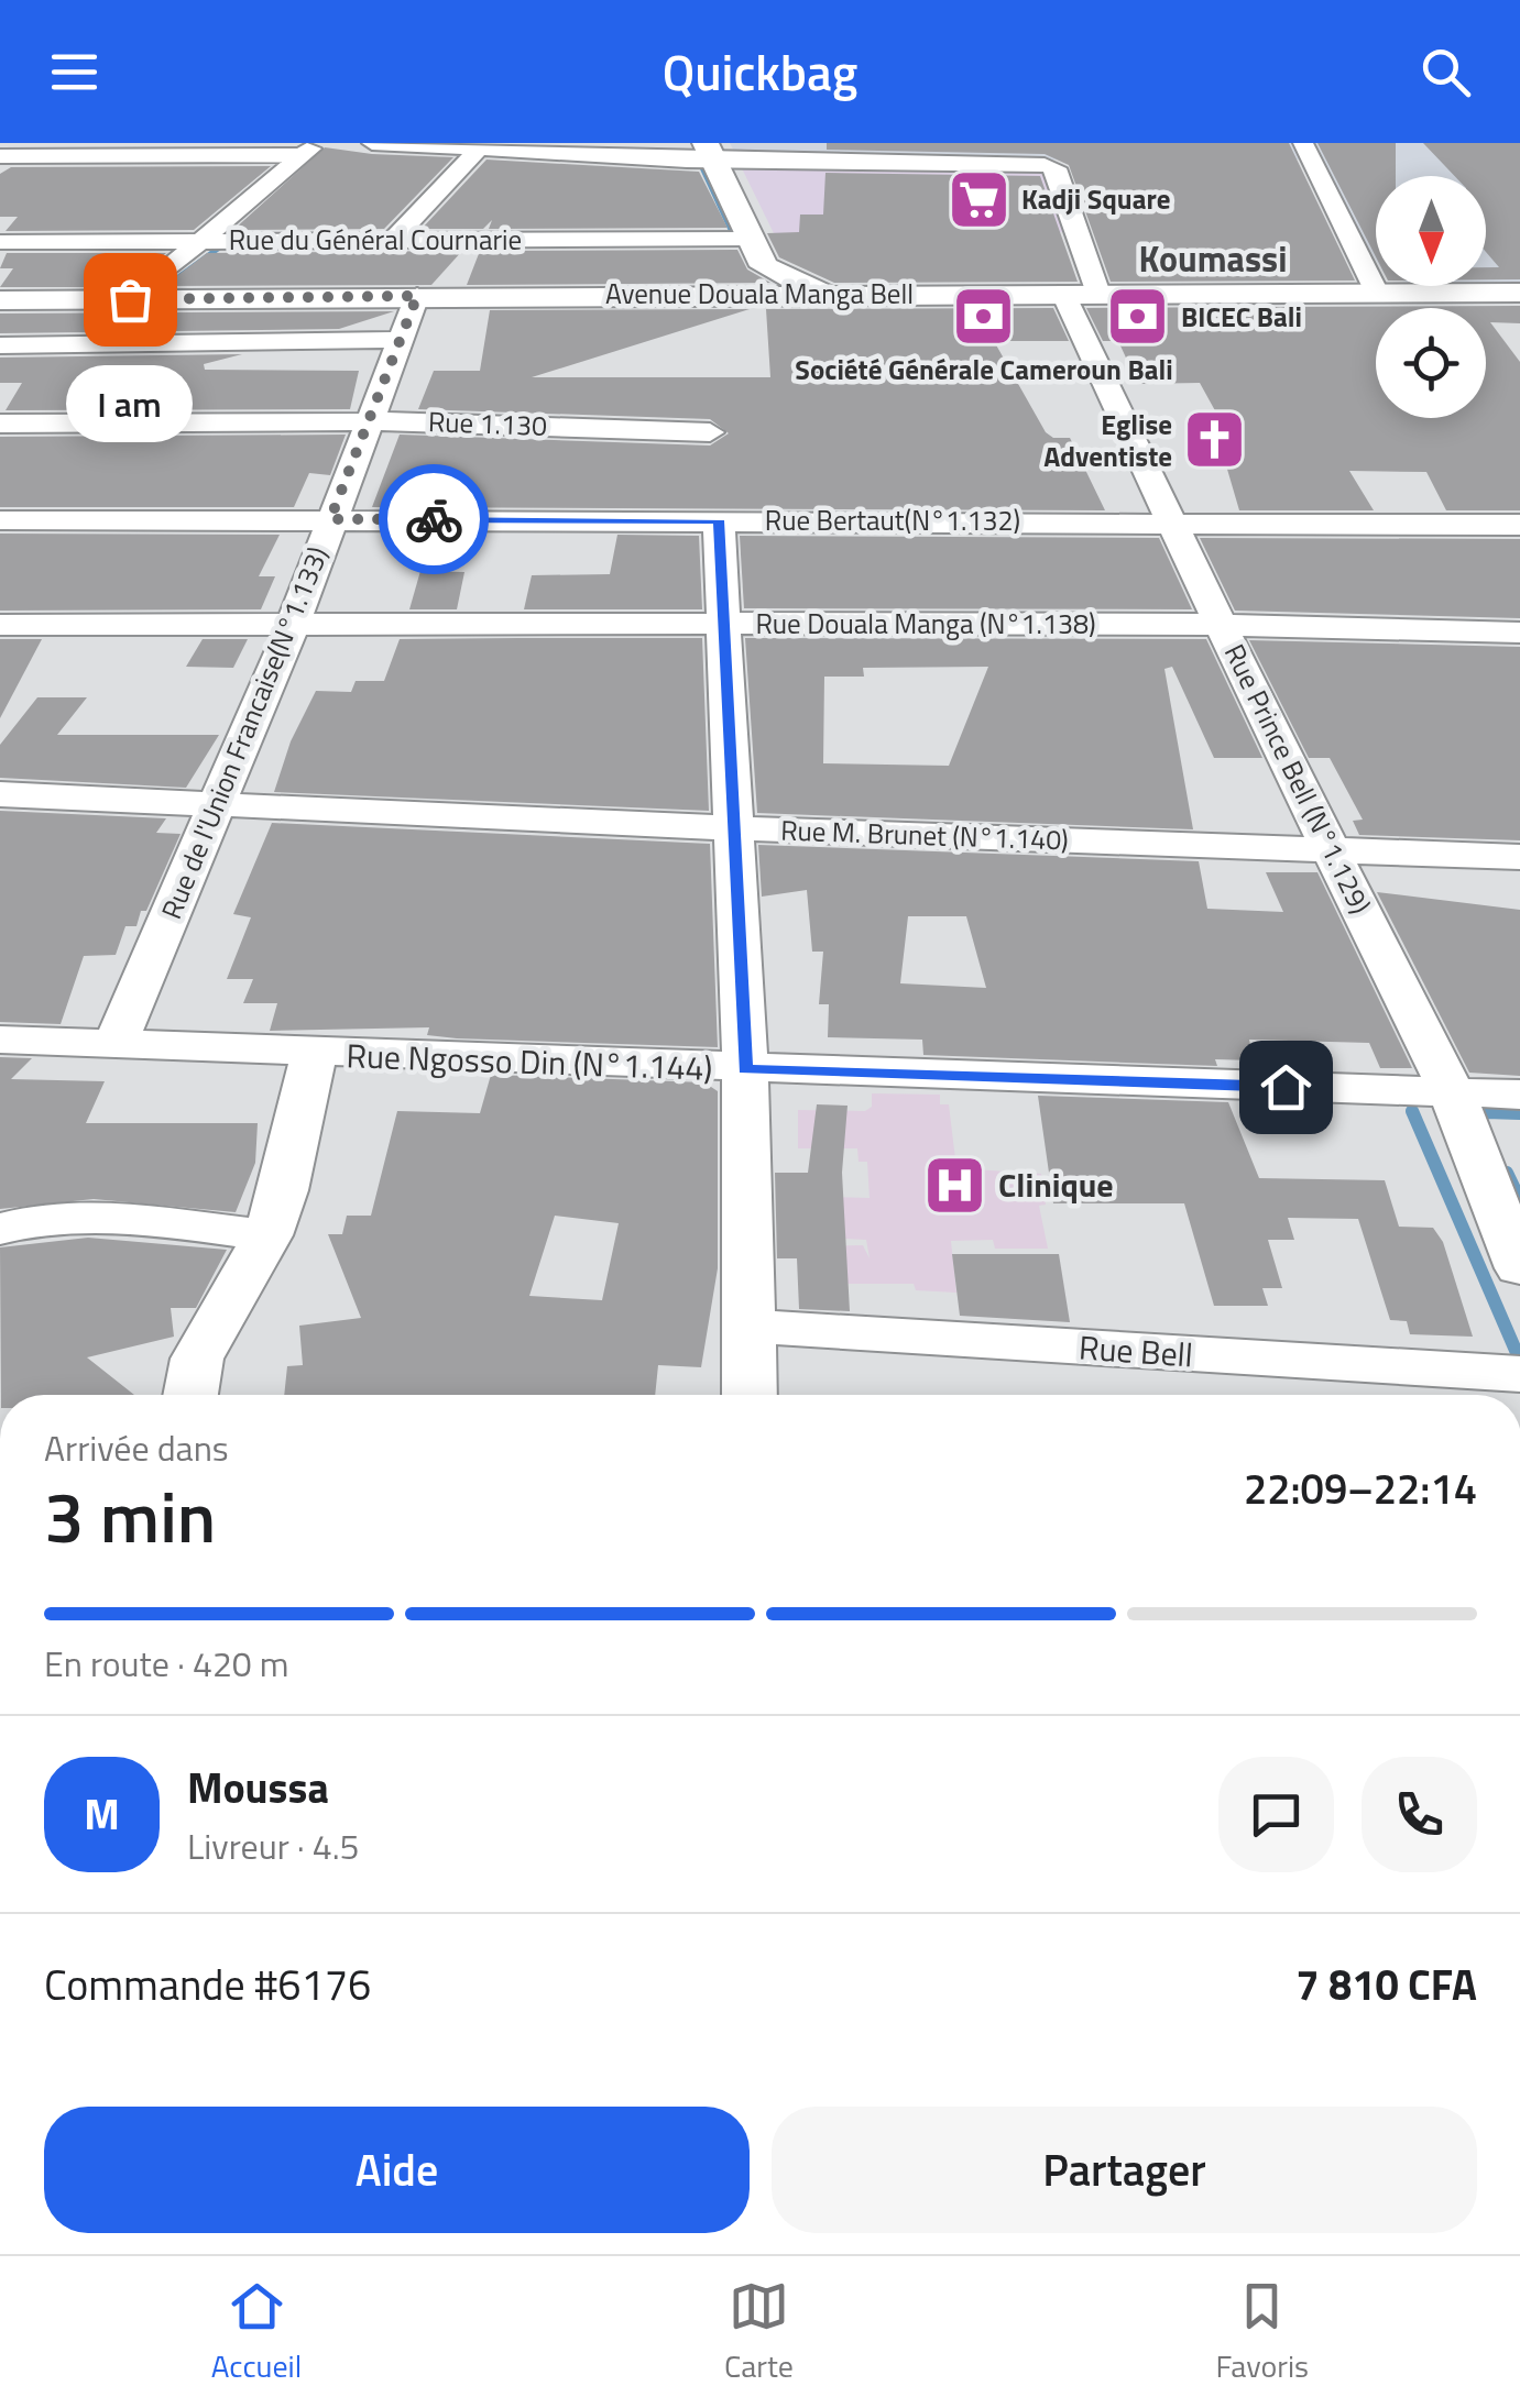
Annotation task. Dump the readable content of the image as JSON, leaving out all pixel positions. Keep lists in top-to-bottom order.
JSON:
{
  "streets": {
    "street": [
      "Rue du Général Cournarie",
      "Avenue Douala Manga Bell",
      "Rue 1.130",
      "Rue Bertaut(N°1.132)",
      "Rue Douala Manga (N°1.138)",
      "Rue de l'Union Francaise(N°1.133)",
      "Rue Prince Bell (N°1.129)",
      "Rue M. Brunet (N°1.140)",
      "Rue Ngosso Din (N°1.144)",
      "Rue Bell"
    ]
  },
  "crossings": [
    ["Avenue Douala Manga Bell", "Rue de l'Union Francaise(N°1.133)"],
    ["Avenue Douala Manga Bell", "Rue Prince Bell (N°1.129)"],
    ["Rue 1.130", "Rue de l'Union Francaise(N°1.133)"],
    ["Rue Bertaut(N°1.132)", "Rue de l'Union Francaise(N°1.133)"],
    ["Rue Bertaut(N°1.132)", "Rue Prince Bell (N°1.129)"],
    ["Rue Douala Manga (N°1.138)", "Rue de l'Union Francaise(N°1.133)"],
    ["Rue Douala Manga (N°1.138)", "Rue Prince Bell (N°1.129)"],
    ["Rue de l'Union Francaise(N°1.133)", "Rue M. Brunet (N°1.140)"],
    ["Rue de l'Union Francaise(N°1.133)", "Rue Ngosso Din (N°1.144)"],
    ["Rue Prince Bell (N°1.129)", "Rue M. Brunet (N°1.140)"],
    ["Rue Prince Bell (N°1.129)", "Rue Ngosso Din (N°1.144)"]
  ],
  "districts": ["Koumassi"],
  "places": {
    "supermarket": ["Kadji Square"],
    "other": ["I am"],
    "bank": ["Société Générale Cameroun Bali", "BICEC Bali"],
    "church": ["Eglise Adventiste"],
    "hospital": ["Clinique"]
  },
  "north": "bottom",
  "page": {
    "header": "Quickbag",
    "bubble": "I am",
    "heading": ["3 min", "Arrivée dans", "22:09–22:14"],
    "panel": [
      "Moussa",
      "Livreur · 4.5",
      "Commande #6176",
      "7 810 CFA"
    ],
    "bar": "En route · 420 m",
    "round": "M",
    "buttons": ["Aide", "Partager"],
    "tabs": ["Accueil", "Carte", "Favoris"]
  }
}
